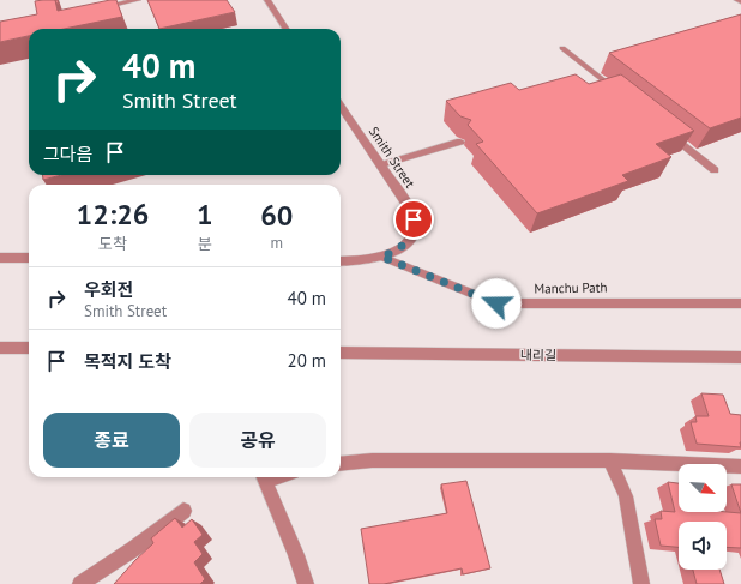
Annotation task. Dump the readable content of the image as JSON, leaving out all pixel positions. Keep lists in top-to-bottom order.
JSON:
{
  "streets": {
    "street": ["Smith Street", "내리길"],
    "lane": ["Manchu Path"]
  },
  "crossings": [
    ["Smith Street", "Manchu Path"]
  ],
  "north": "bottom right",
  "page": {
    "turn": ["40 m", "Smith Street"],
    "then": "그다음",
    "eta": [
      "12:26",
      "도착",
      "1",
      "분",
      "60",
      "m"
    ],
    "list": [
      {
        "name": "우회전",
        "note": "Smith Street",
        "value": "40 m"
      },
      {
        "name": "목적지 도착",
        "value": "20 m"
      }
    ],
    "buttons": ["종료", "공유"]
  }
}
